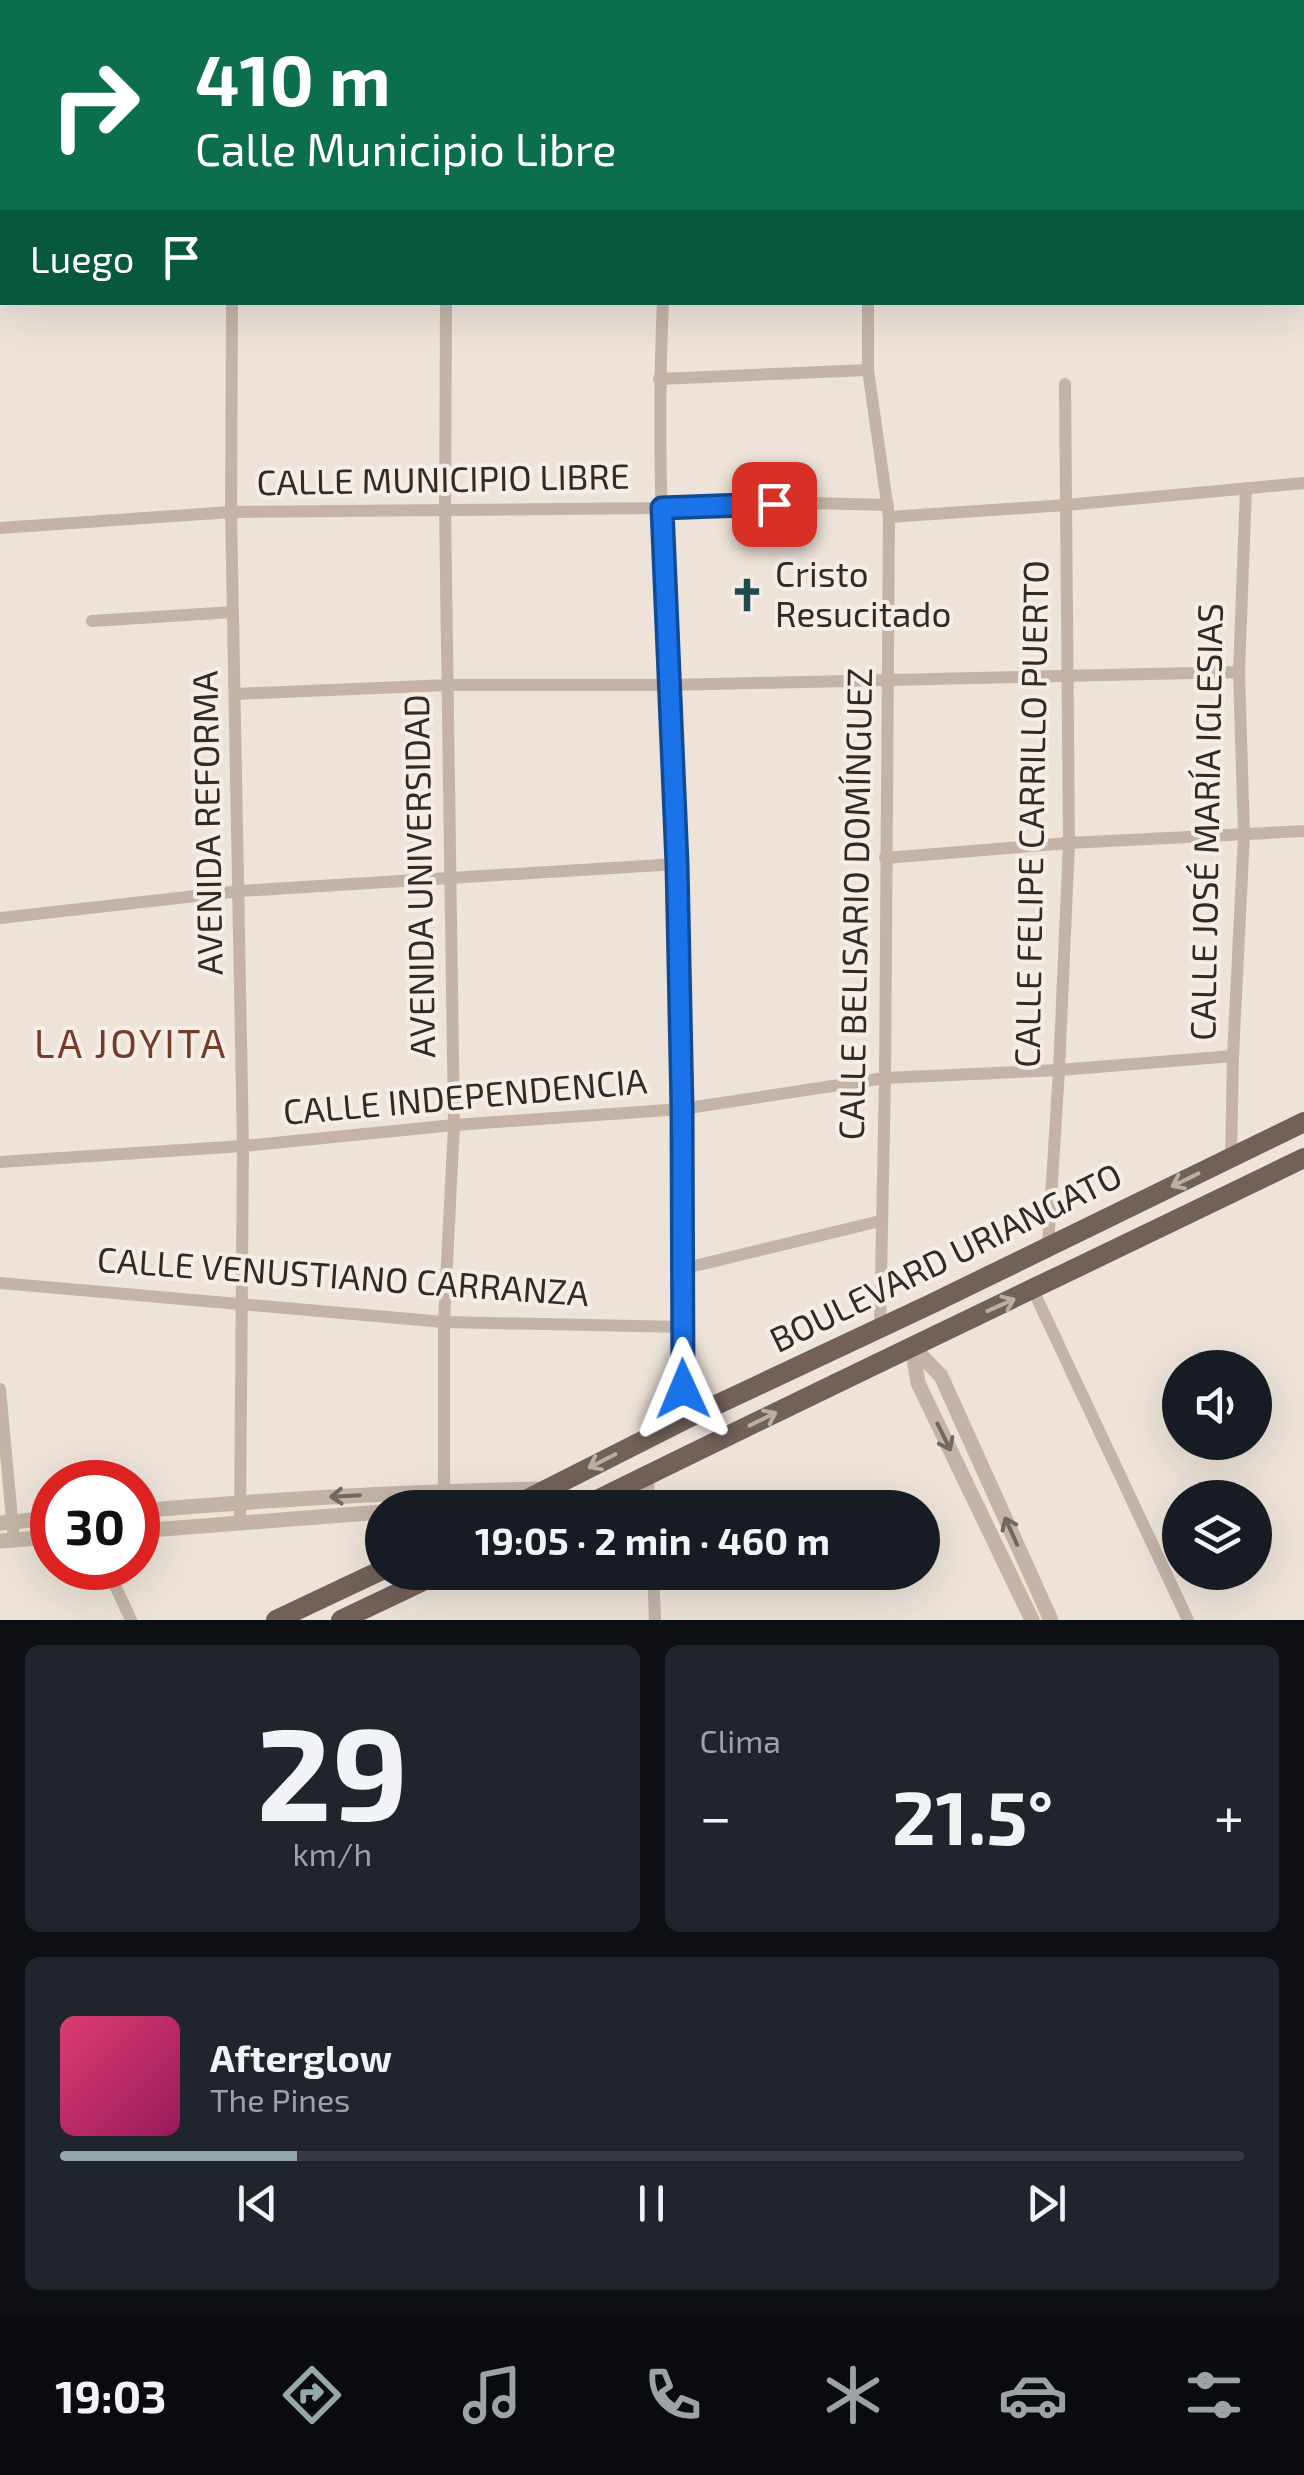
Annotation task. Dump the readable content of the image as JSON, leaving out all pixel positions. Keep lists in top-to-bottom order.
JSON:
{
  "streets": {
    "main road": ["BOULEVARD URIANGATO"],
    "street": [
      "CALLE MUNICIPIO LIBRE",
      "CALLE FELIPE CARRILLO PUERTO",
      "CALLE JOSÉ MARÍA IGLESIAS",
      "AVENIDA REFORMA",
      "AVENIDA UNIVERSIDAD",
      "CALLE BELISARIO DOMÍNGUEZ",
      "CALLE INDEPENDENCIA",
      "CALLE VENUSTIANO CARRANZA"
    ]
  },
  "crossings": [
    ["CALLE MUNICIPIO LIBRE", "CALLE FELIPE CARRILLO PUERTO"],
    ["CALLE MUNICIPIO LIBRE", "CALLE JOSÉ MARÍA IGLESIAS"],
    ["CALLE MUNICIPIO LIBRE", "AVENIDA REFORMA"],
    ["CALLE MUNICIPIO LIBRE", "AVENIDA UNIVERSIDAD"],
    ["CALLE MUNICIPIO LIBRE", "CALLE BELISARIO DOMÍNGUEZ"],
    ["CALLE FELIPE CARRILLO PUERTO", "CALLE INDEPENDENCIA"],
    ["CALLE FELIPE CARRILLO PUERTO", "BOULEVARD URIANGATO"],
    ["CALLE JOSÉ MARÍA IGLESIAS", "CALLE INDEPENDENCIA"],
    ["CALLE JOSÉ MARÍA IGLESIAS", "BOULEVARD URIANGATO"],
    ["AVENIDA REFORMA", "CALLE INDEPENDENCIA"],
    ["AVENIDA REFORMA", "CALLE VENUSTIANO CARRANZA"],
    ["AVENIDA UNIVERSIDAD", "CALLE INDEPENDENCIA"],
    ["AVENIDA UNIVERSIDAD", "CALLE VENUSTIANO CARRANZA"],
    ["CALLE BELISARIO DOMÍNGUEZ", "CALLE INDEPENDENCIA"],
    ["CALLE BELISARIO DOMÍNGUEZ", "BOULEVARD URIANGATO"]
  ],
  "districts": ["LA JOYITA"],
  "places": {
    "church": ["Cristo Resucitado"]
  },
  "page": {
    "turn": ["410 m", "Calle Municipio Libre"],
    "then": "Luego",
    "limit": "30",
    "trip": "19:05 · 2 min · 460 m",
    "tile": [
      ["29", "km/h"],
      "Clima"
    ],
    "heat": ["−", "21.5°", "+"],
    "song": ["Afterglow", "The Pines"],
    "tabs": "19:03"
  }
}
